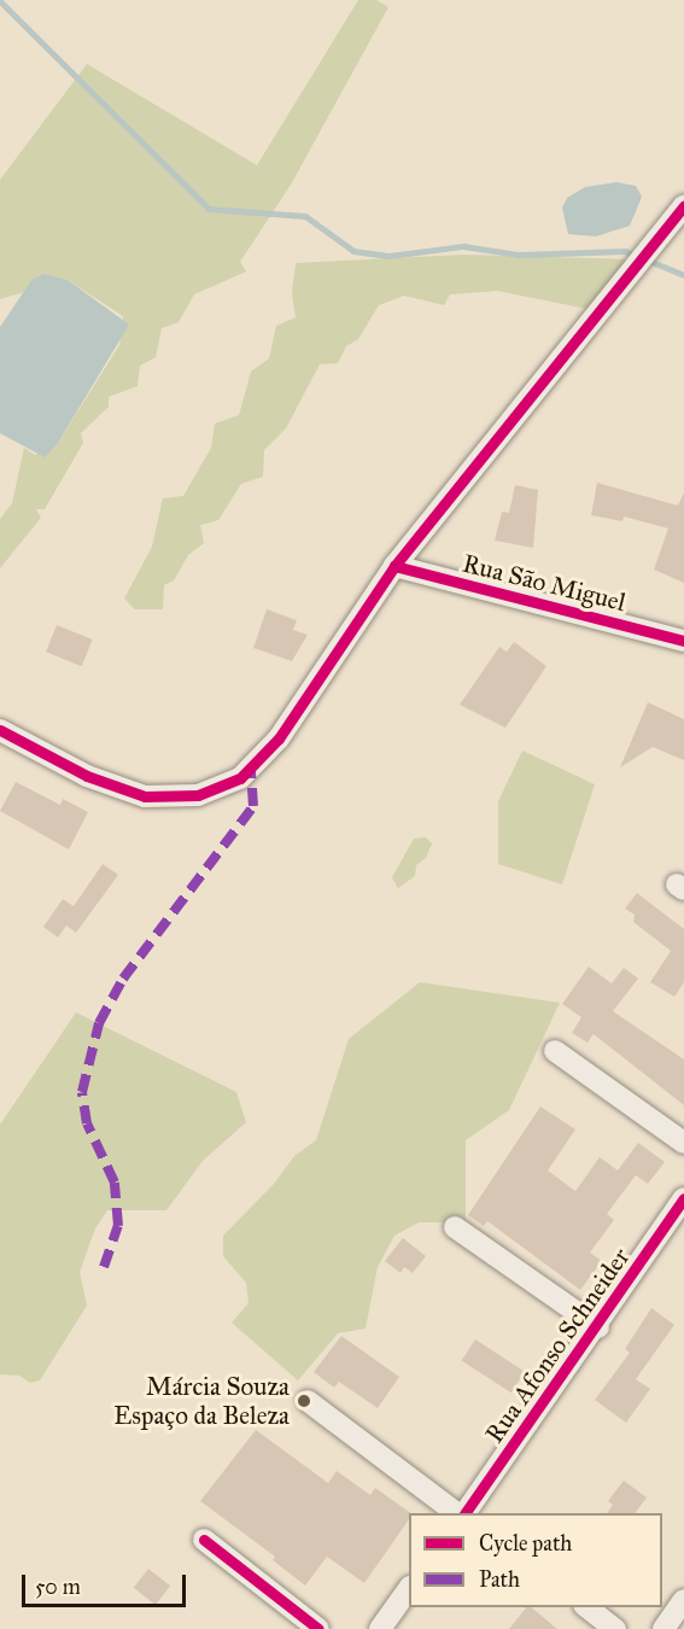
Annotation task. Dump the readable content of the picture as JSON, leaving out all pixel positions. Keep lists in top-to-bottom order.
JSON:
{
  "streets": {
    "street": ["Rua São Miguel", "Rua Afonso Schneider"]
  },
  "places": ["Márcia Souza Espaço da Beleza"],
  "legend": ["Cycle path", "Path"],
  "scale_bar": "50 m"
}
